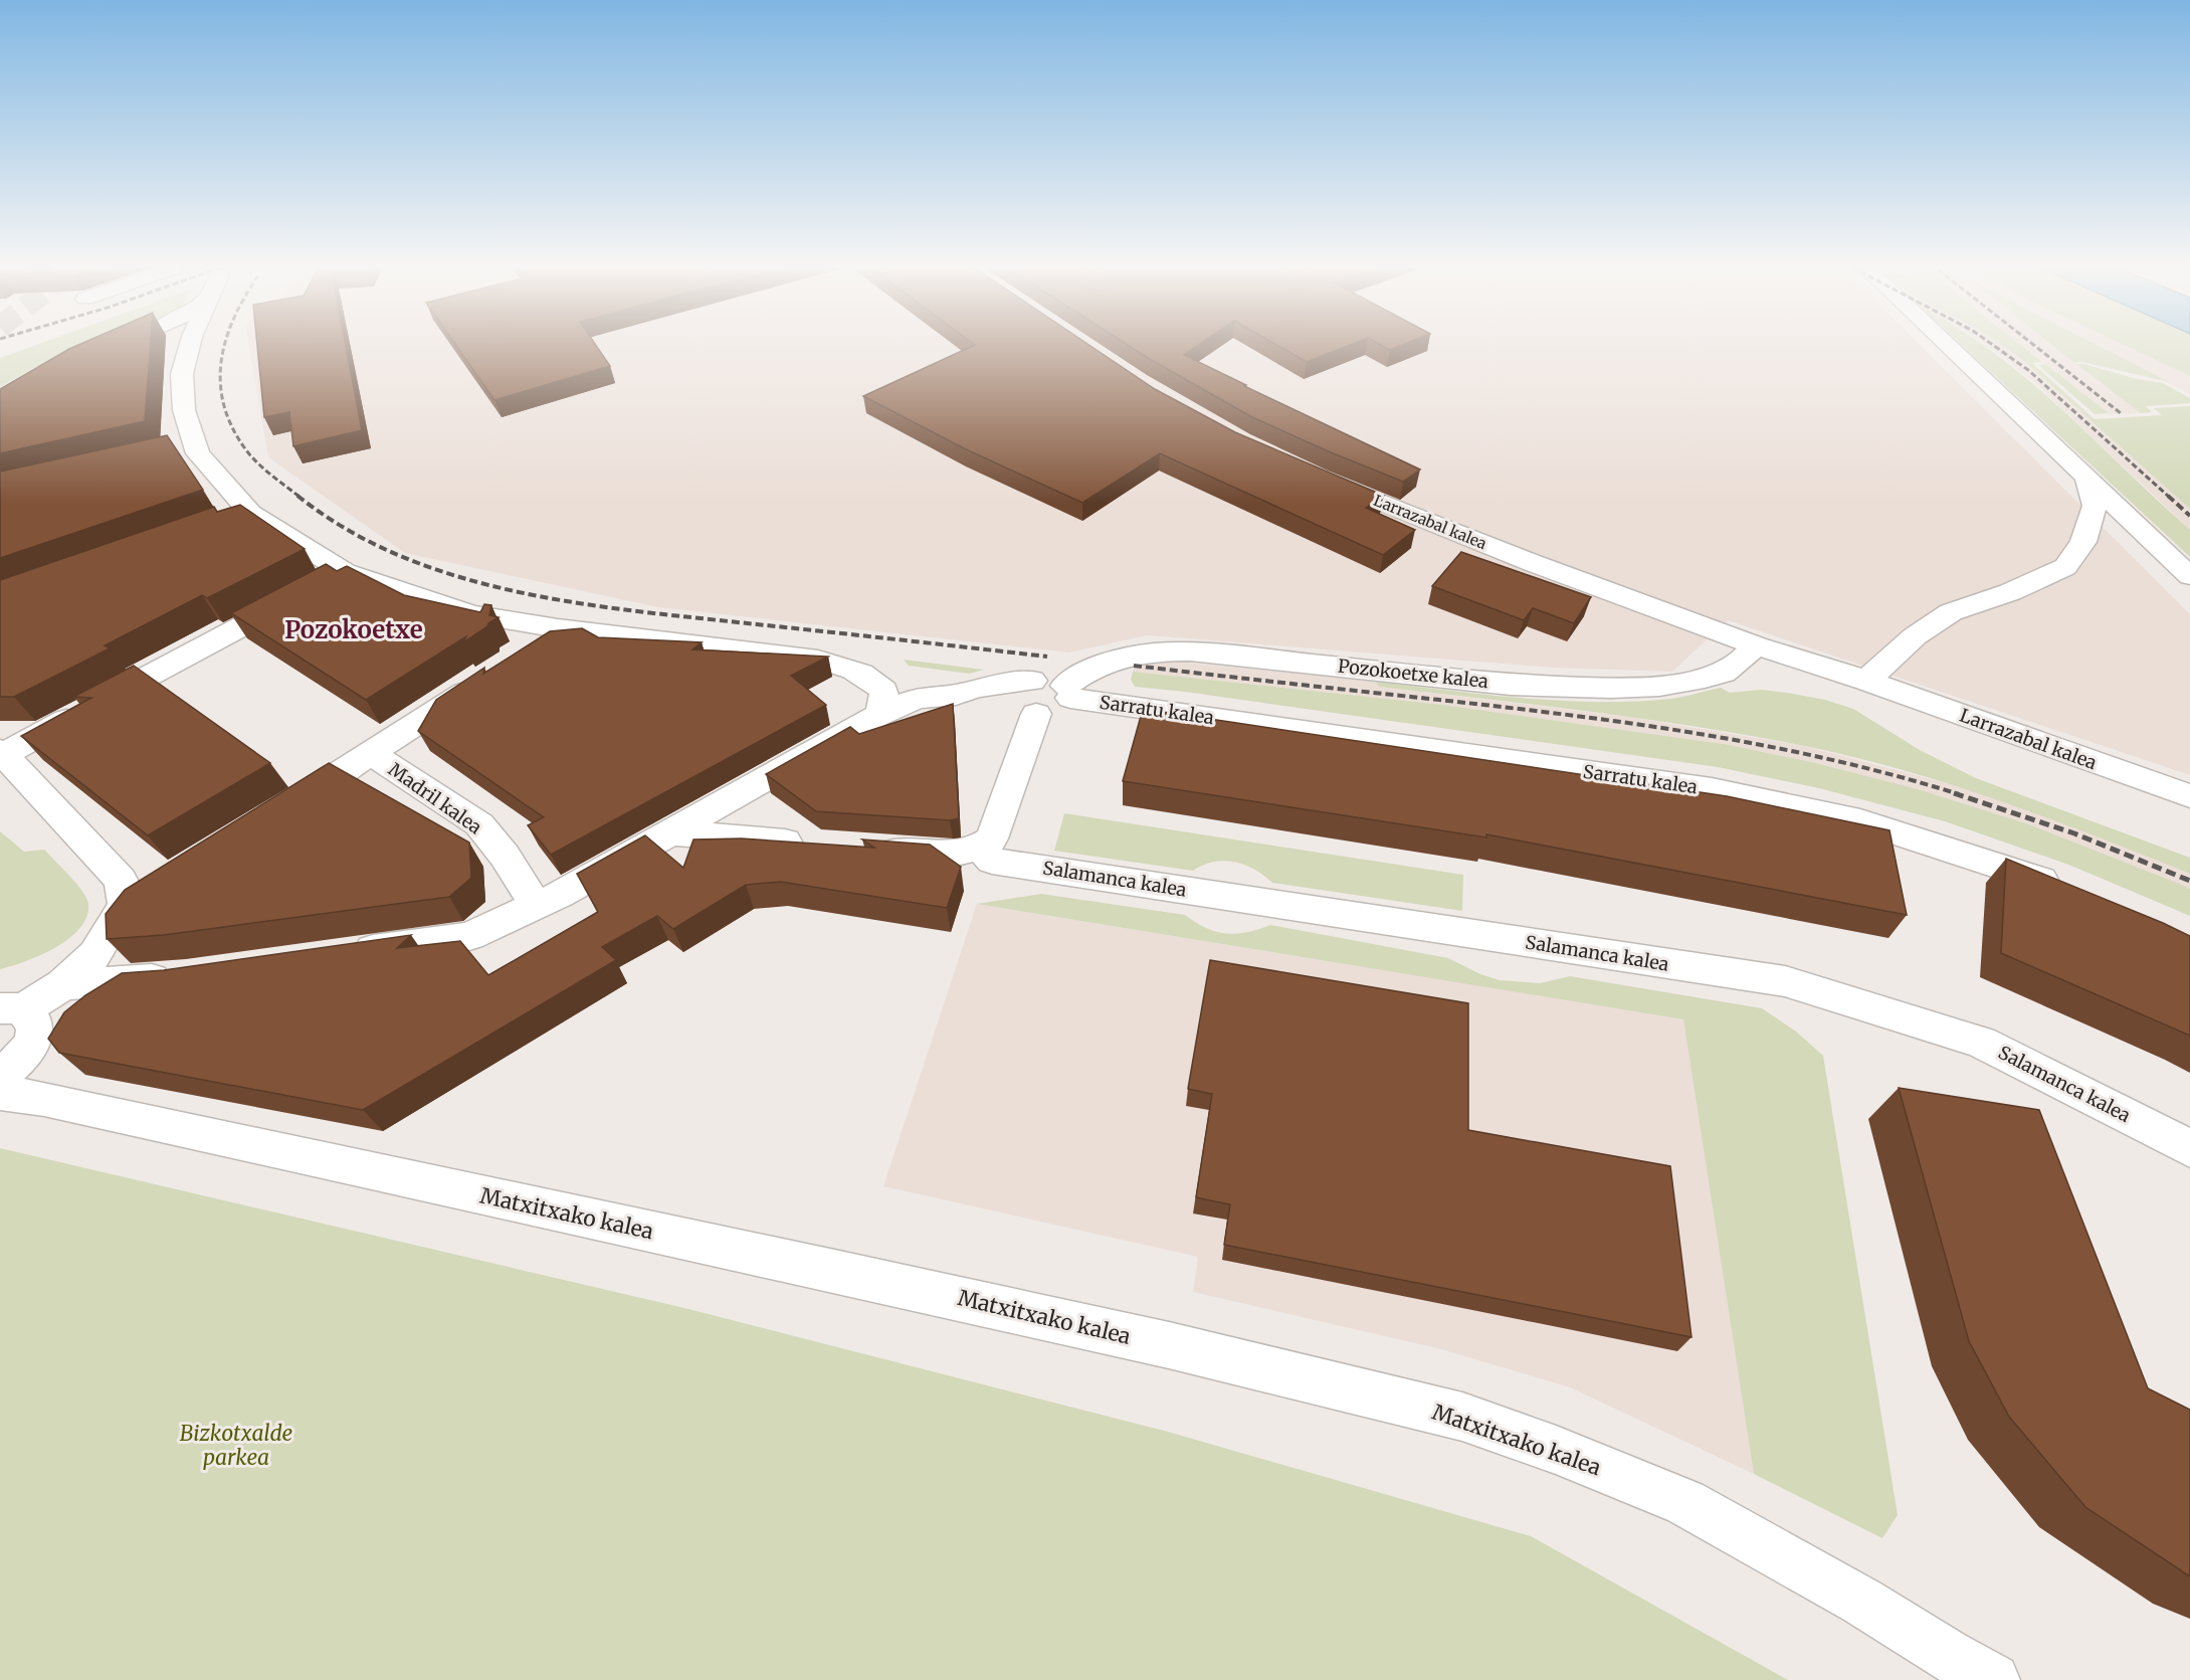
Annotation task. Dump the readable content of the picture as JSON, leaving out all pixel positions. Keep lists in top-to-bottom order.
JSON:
{
  "streets": {
    "street": [
      "Larrazabal kalea",
      "Pozokoetxe kalea",
      "Sarratu kalea",
      "Madril kalea",
      "Salamanca kalea",
      "Matxitxako kalea"
    ]
  },
  "crossings": [
    ["Larrazabal kalea", "Pozokoetxe kalea"],
    ["Pozokoetxe kalea", "Sarratu kalea"]
  ],
  "districts": ["Pozokoetxe"],
  "parks": ["Bizkotxalde parkea"]
}
